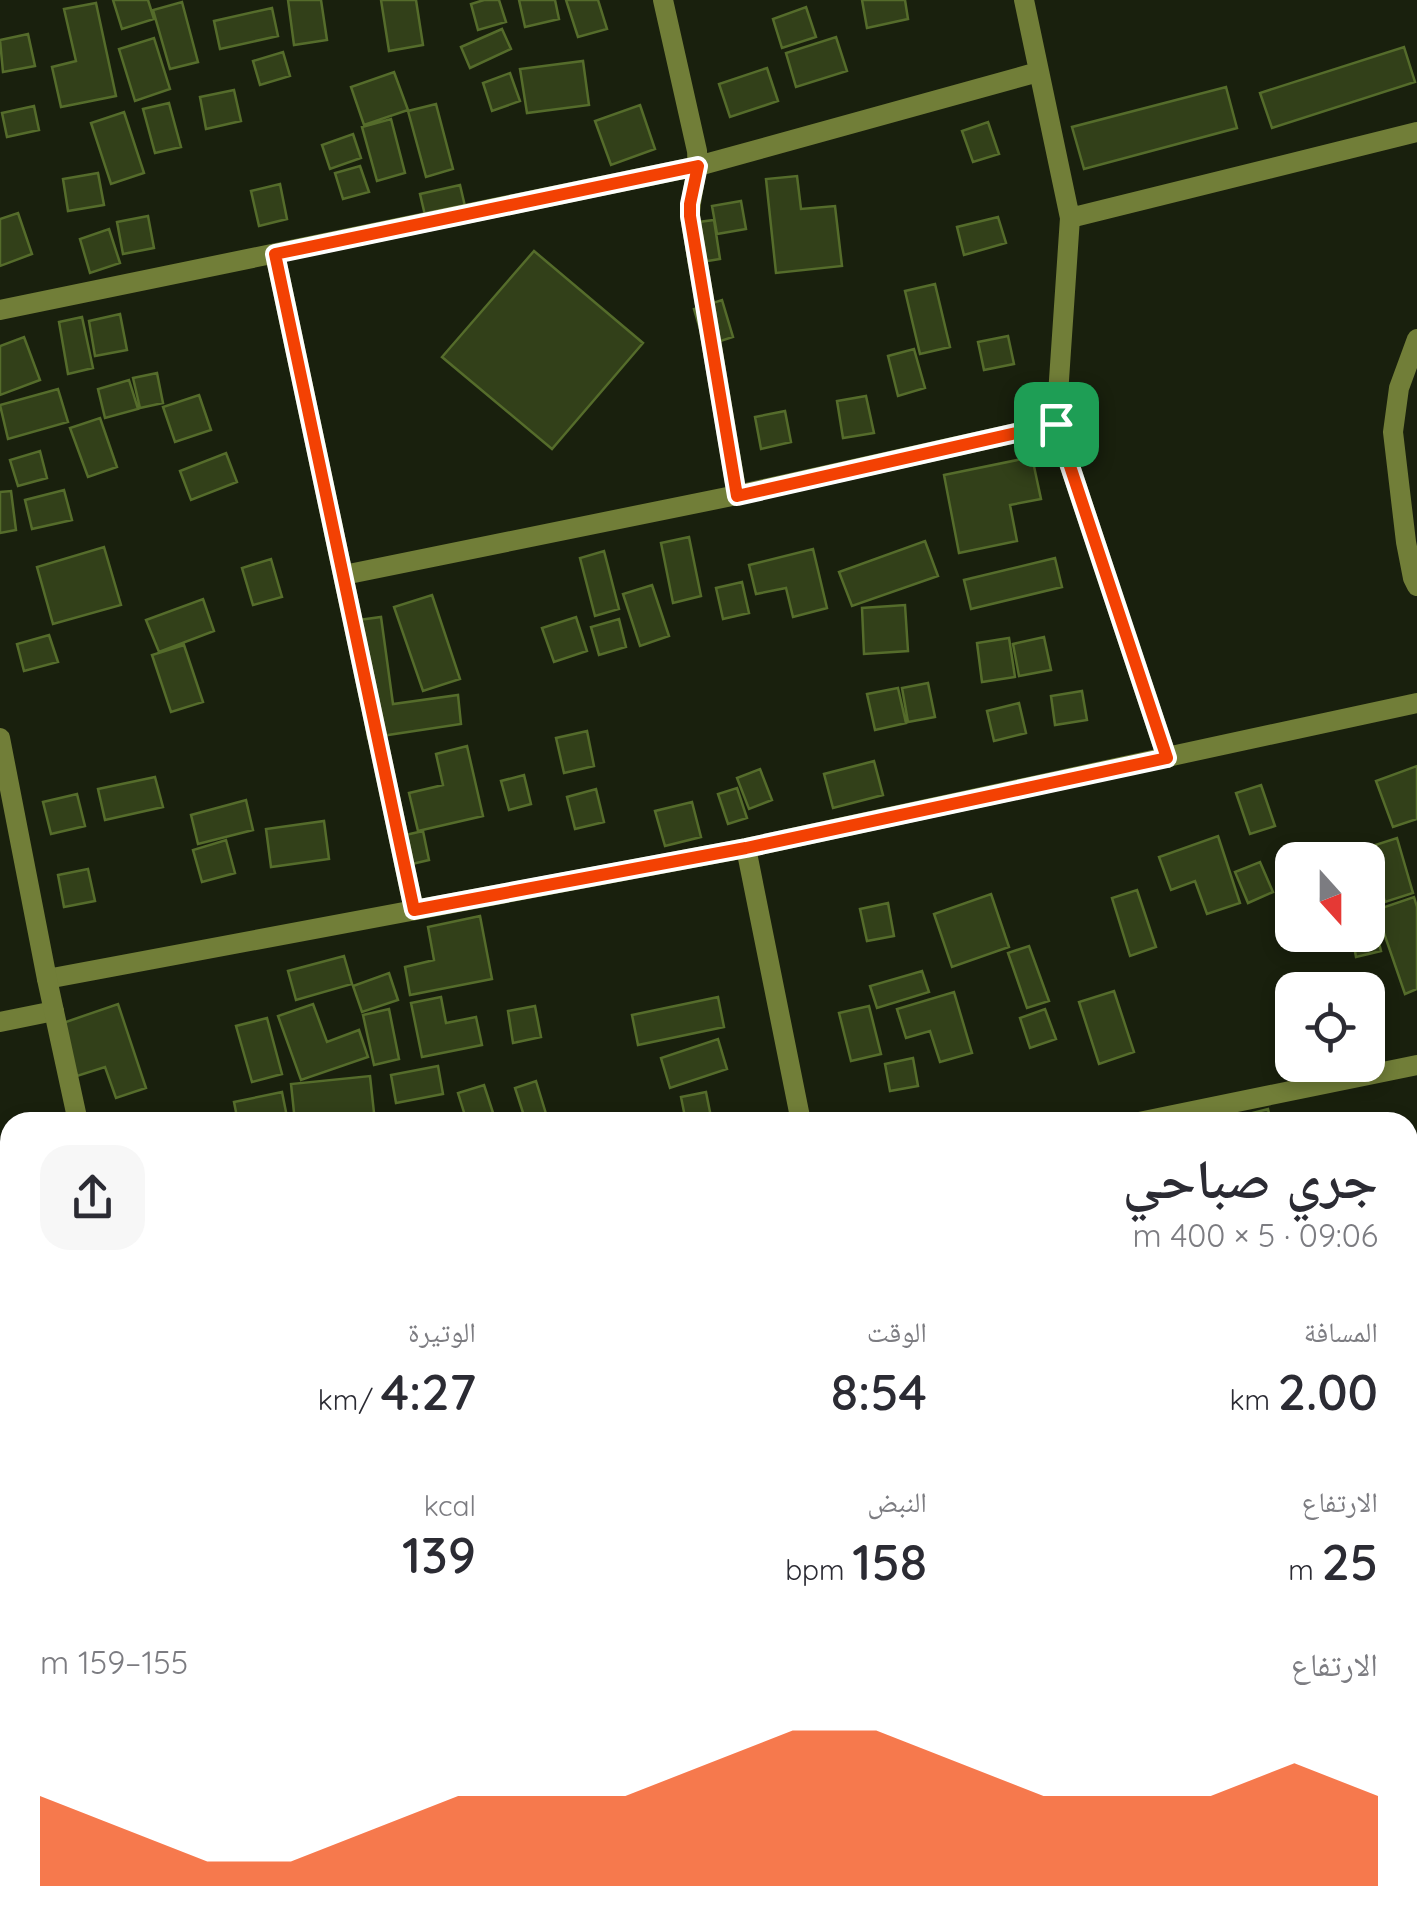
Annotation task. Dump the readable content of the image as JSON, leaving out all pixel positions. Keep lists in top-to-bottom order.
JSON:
{
  "north": "bottom",
  "page": {
    "heading": ["جري صباحي", "09:06 · 5 × 400 m"],
    "stats": [
      ["المسافة", "2.00 km"],
      ["الوقت", "8:54"],
      ["الوتيرة", "4:27 /km"],
      ["الارتفاع", "25 m"],
      ["النبض", "158 bpm"],
      ["kcal", "139"]
    ],
    "chart": ["الارتفاع", "155–159 m"]
  }
}
